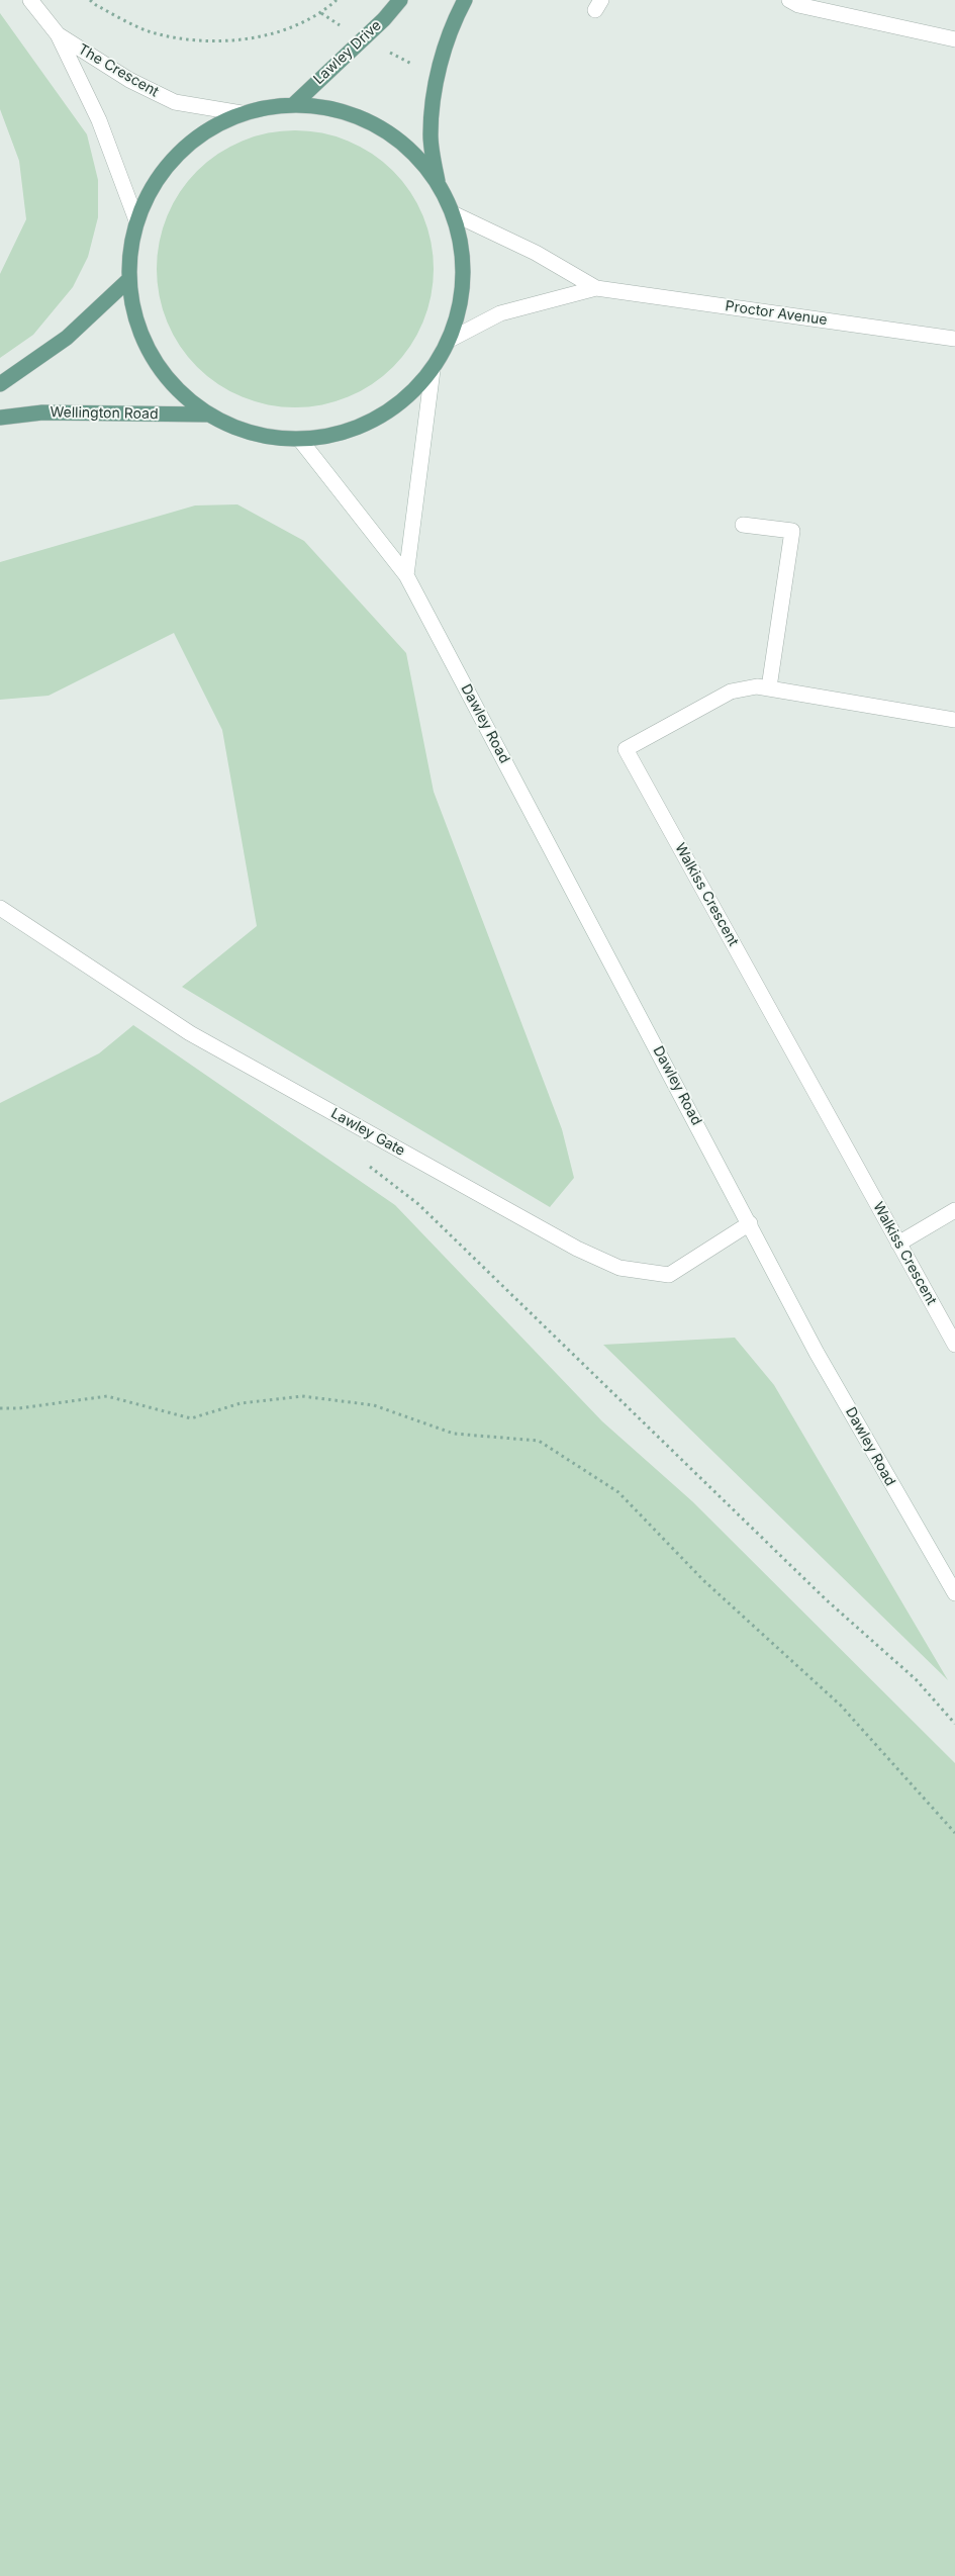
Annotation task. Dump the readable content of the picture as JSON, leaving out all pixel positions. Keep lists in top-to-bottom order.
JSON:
{
  "streets": {
    "main road": ["Lawley Drive", "Wellington Road"],
    "street": [
      "The Crescent",
      "Proctor Avenue",
      "Dawley Road",
      "Walkiss Crescent",
      "Lawley Gate"
    ]
  },
  "crossings": [
    ["Dawley Road", "Lawley Gate"]
  ]
}
